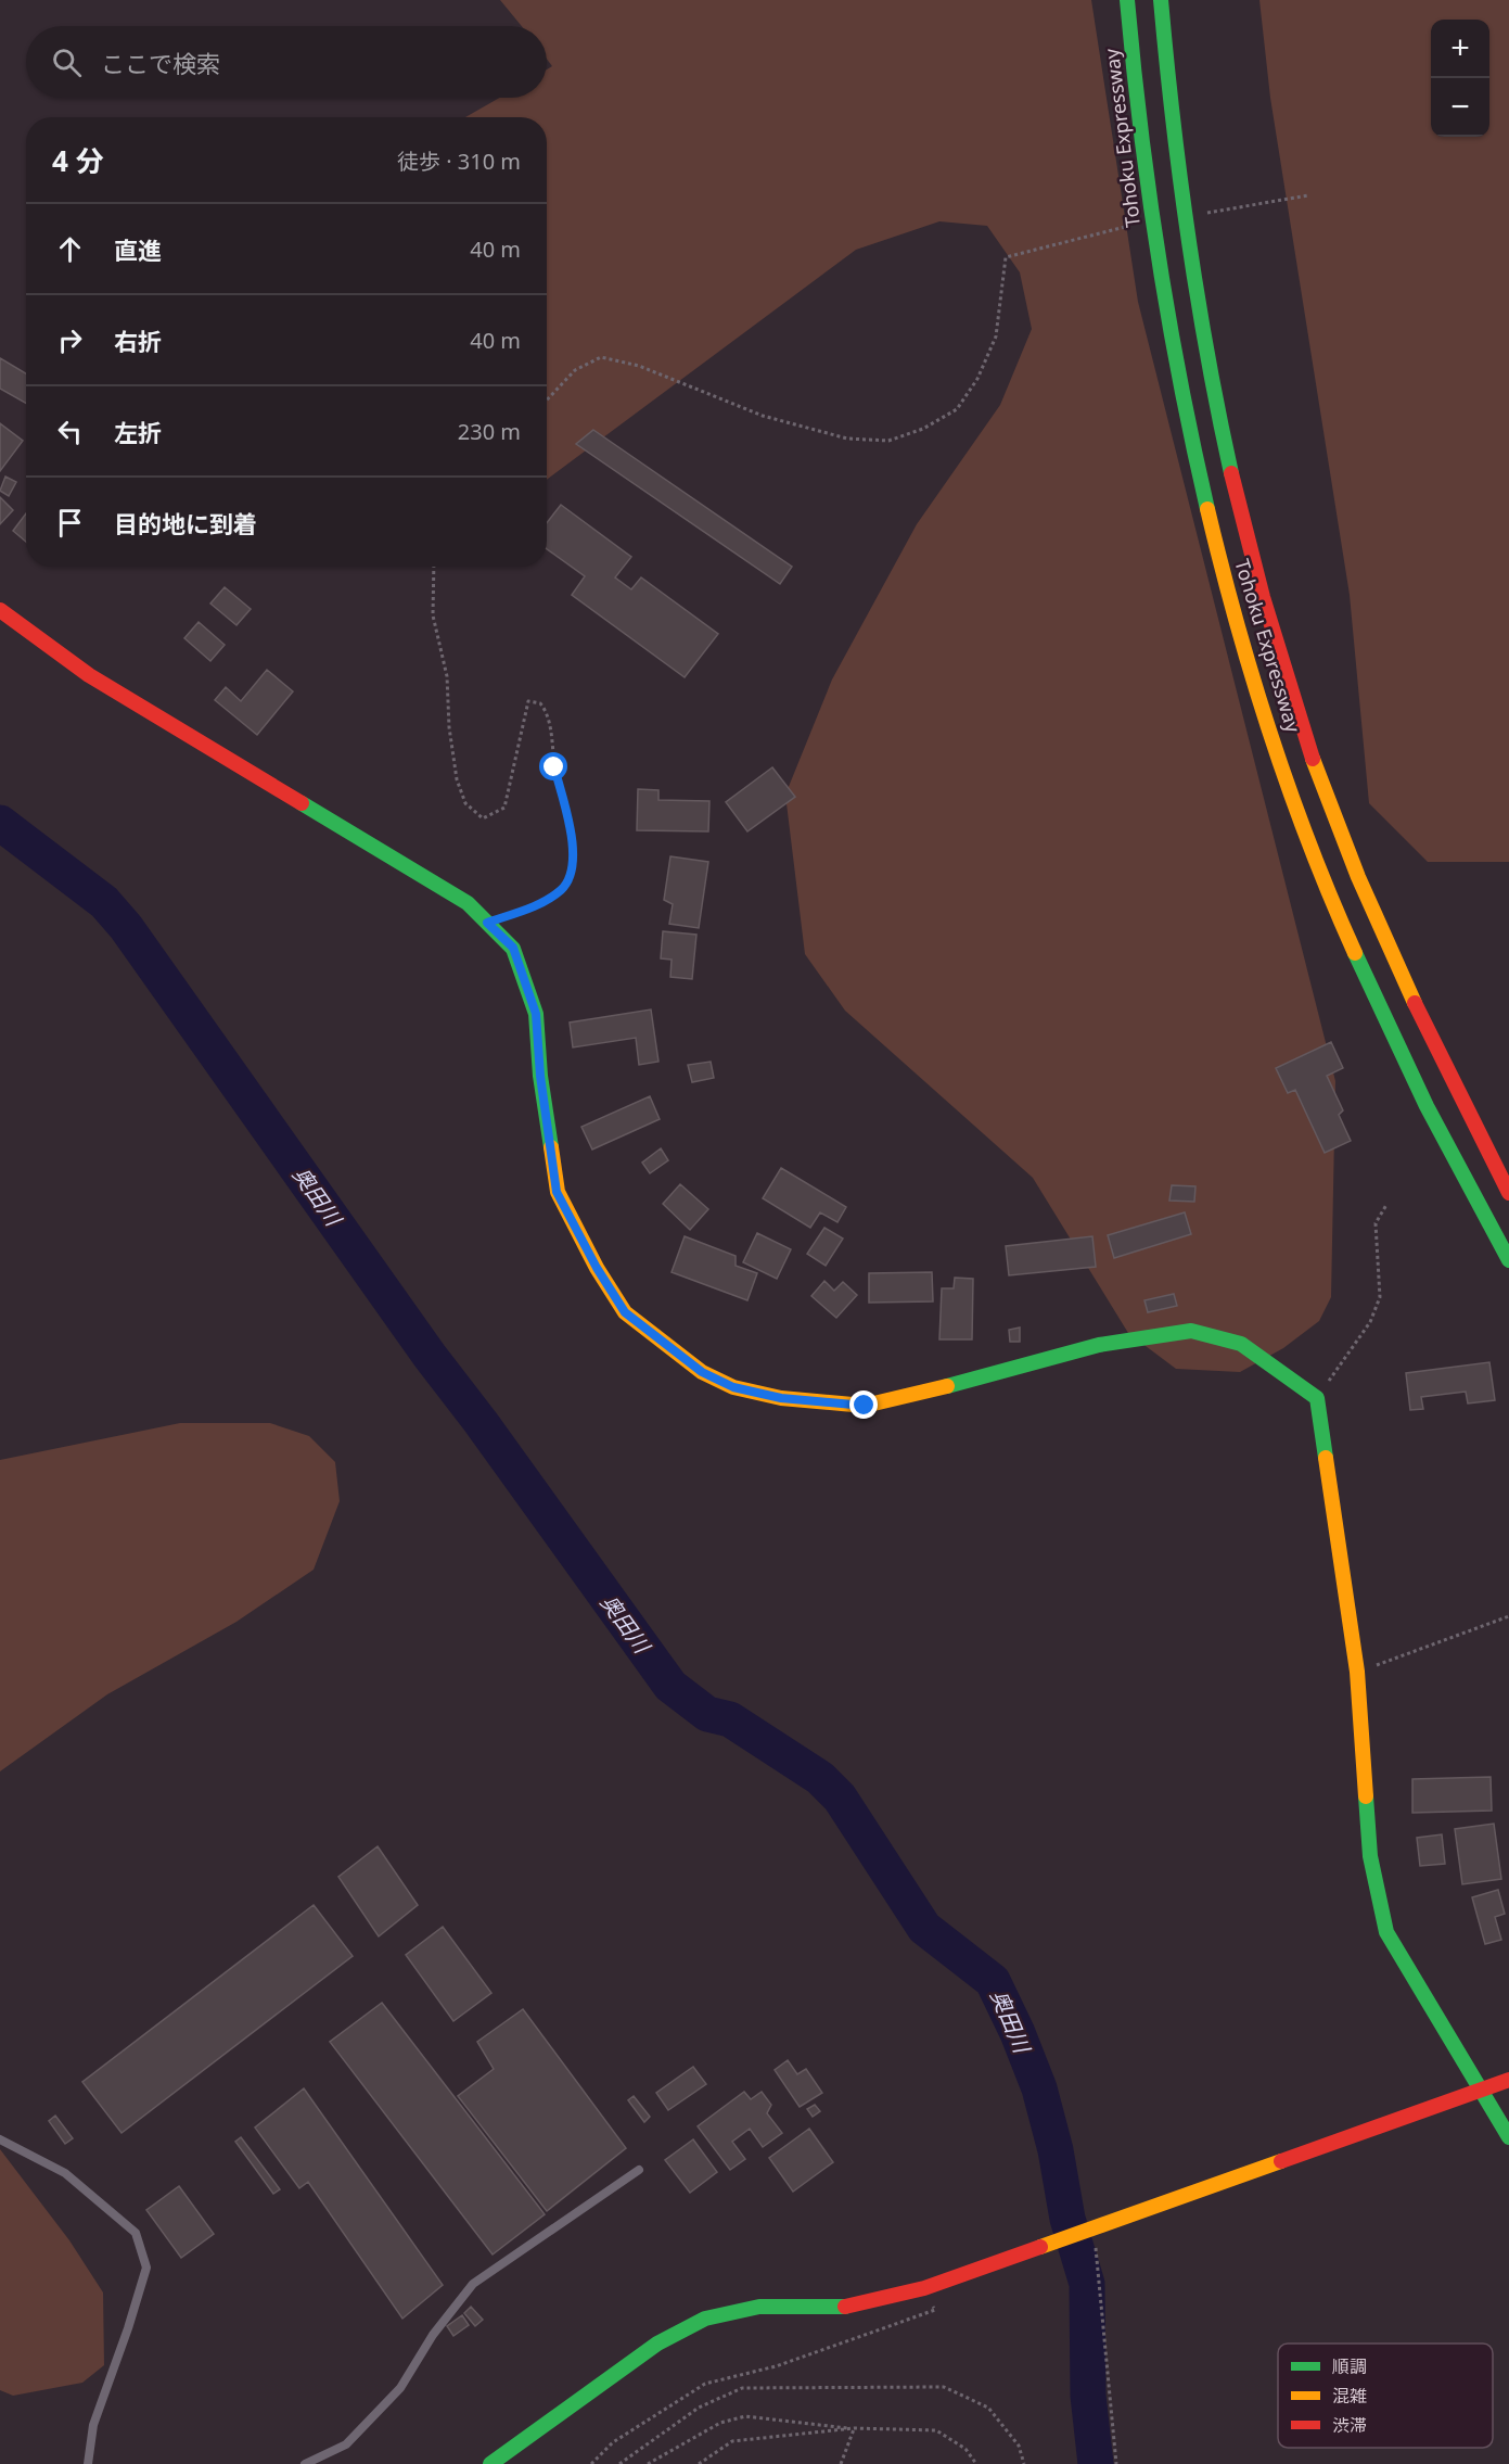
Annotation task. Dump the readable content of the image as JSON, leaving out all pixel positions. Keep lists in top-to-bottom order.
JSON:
{
  "streets": {
    "main road": ["Tohoku Expressway"]
  },
  "water": ["奥田川"],
  "legend": ["順調", "混雑", "渋滞"],
  "page": {
    "map_buttons": ["+", "−"],
    "search": "ここで検索",
    "heading": ["4 分", "徒歩 · 310 m"],
    "list": [
      ["直進", "40 m"],
      ["右折", "40 m"],
      ["左折", "230 m"],
      "目的地に到着"
    ]
  }
}
